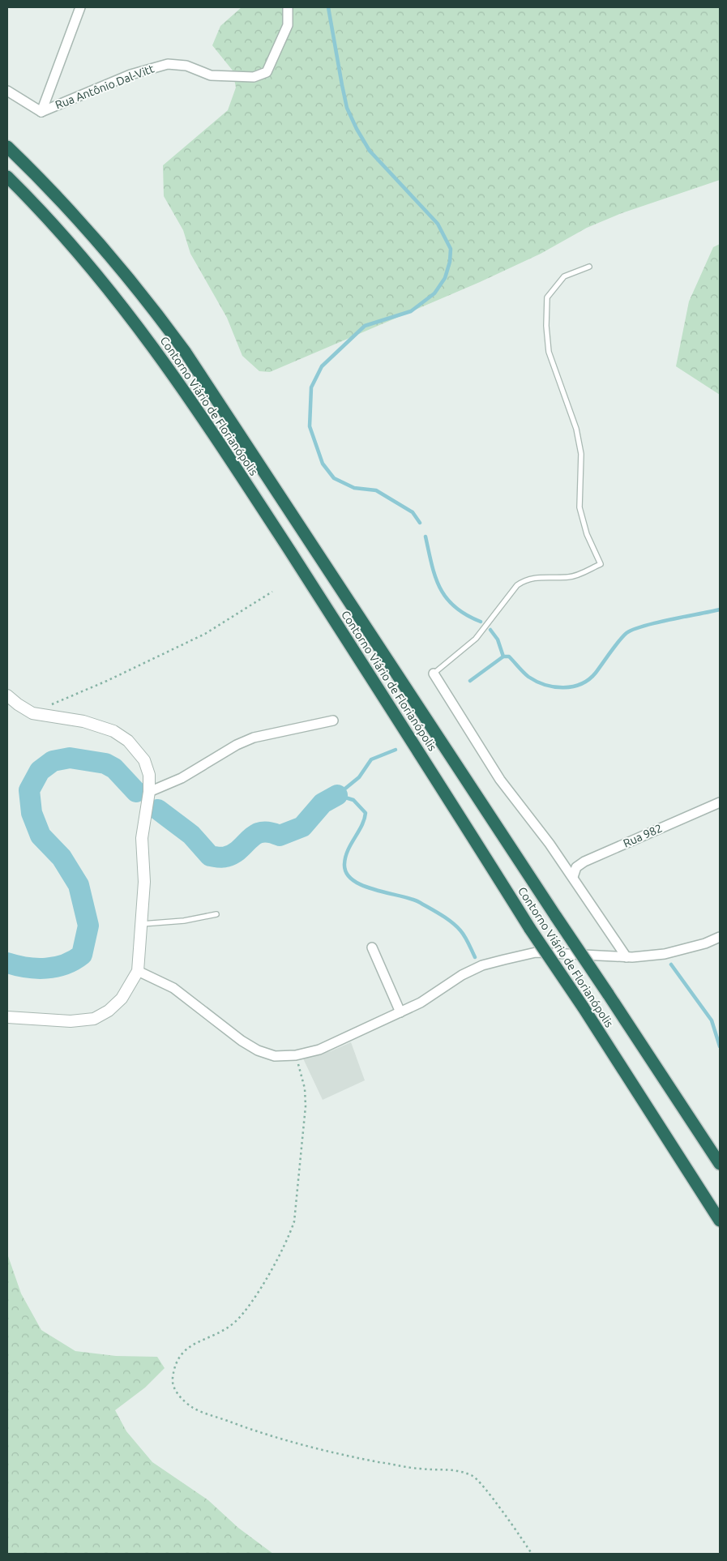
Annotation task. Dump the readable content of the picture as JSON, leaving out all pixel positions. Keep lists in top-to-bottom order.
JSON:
{
  "streets": {
    "highway": ["Contorno Viário de Florianópolis"],
    "street": ["Rua Antônio Dal-Vitt", "Rua 982"]
  }
}
